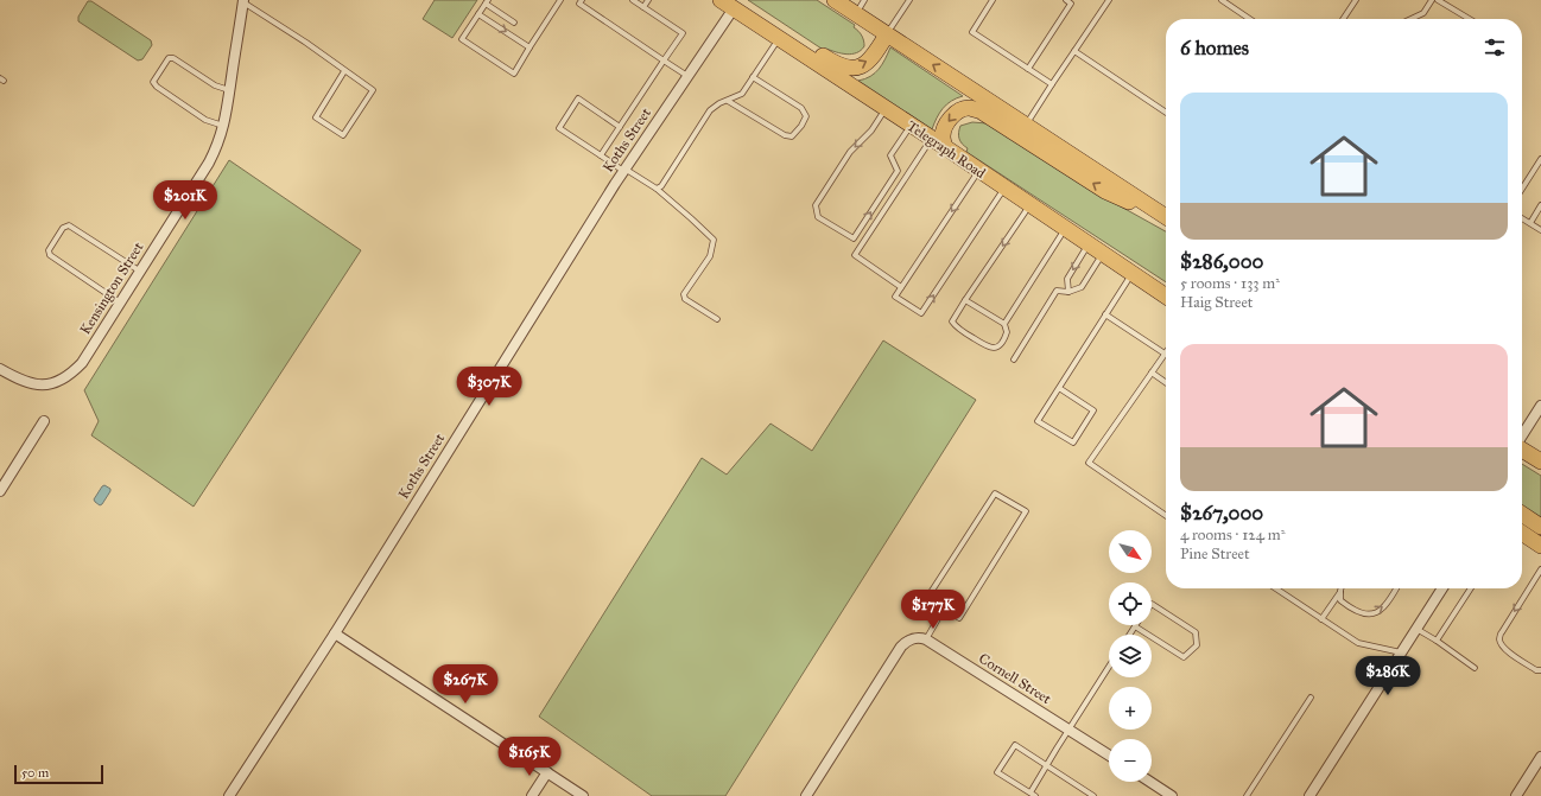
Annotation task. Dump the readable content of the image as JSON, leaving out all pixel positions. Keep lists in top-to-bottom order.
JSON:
{
  "streets": {
    "main road": ["Telegraph Road"],
    "street": ["Koths Street", "Kensington Street", "Cornell Street"]
  },
  "crossings": [
    ["Koths Street", "Telegraph Road"]
  ],
  "scale_bar": "50 m",
  "north": "bottom right",
  "page": {
    "heading": "6 homes",
    "list": [
      {
        "name": "$286,000",
        "note": "5 rooms · 133 m² · Haig Street"
      },
      {
        "name": "$267,000",
        "note": "4 rooms · 124 m² · Pine Street"
      }
    ],
    "price": [
      "$201K",
      "$307K",
      "$177K",
      "$286K",
      "$267K",
      "$165K"
    ],
    "map_buttons": ["+", "−"],
    "scale": "50 m"
  }
}
